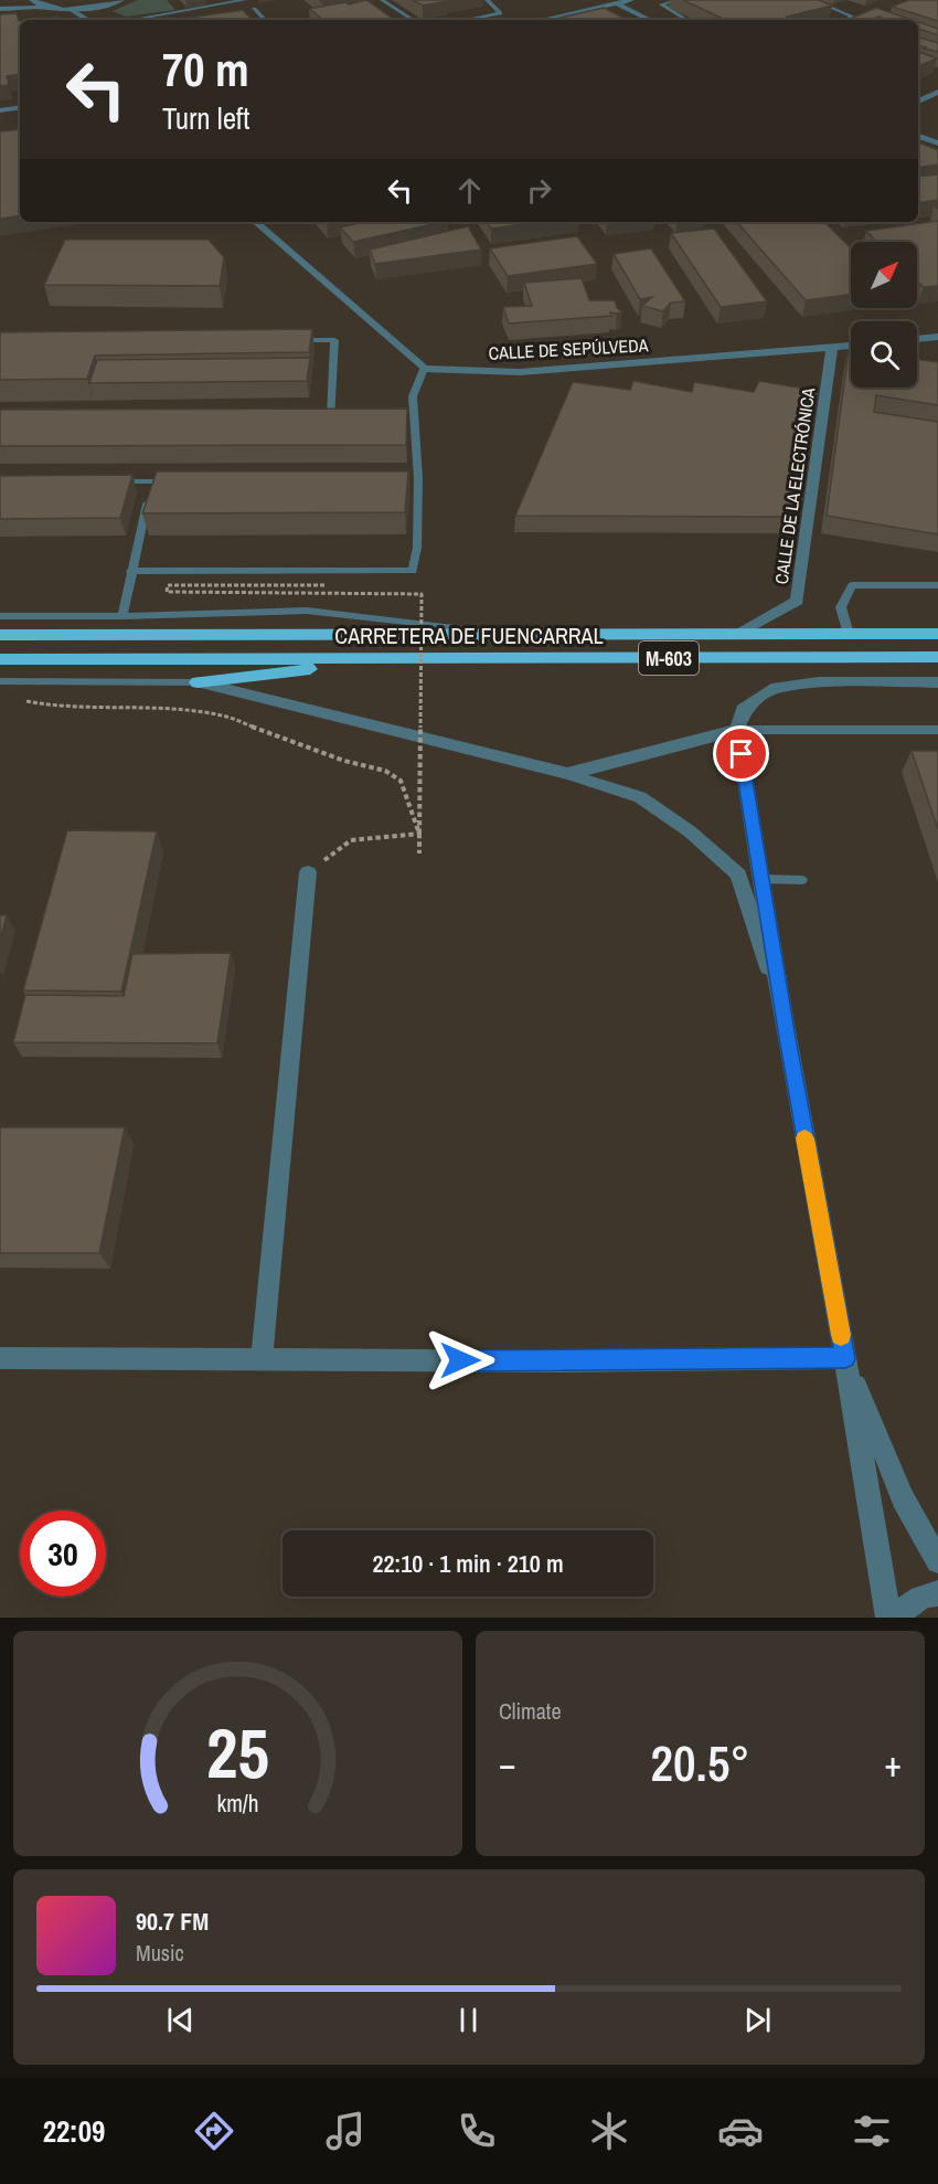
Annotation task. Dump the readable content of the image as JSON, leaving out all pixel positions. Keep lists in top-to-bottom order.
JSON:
{
  "streets": {
    "highway": ["CARRETERA DE FUENCARRAL", "M-603"],
    "street": ["CALLE DE SEPÚLVEDA", "CALLE DE LA ELECTRÓNICA"]
  },
  "crossings": [
    ["CALLE DE SEPÚLVEDA", "CALLE DE LA ELECTRÓNICA"],
    ["CALLE DE LA ELECTRÓNICA", "CARRETERA DE FUENCARRAL"]
  ],
  "north": "top right",
  "page": {
    "turn": ["70 m", "Turn left"],
    "limit": "30",
    "trip": "22:10 · 1 min · 210 m",
    "tile": "Climate",
    "heat": ["−", "20.5°", "+"],
    "song": ["90.7 FM", "Music"],
    "tabs": "22:09",
    "gauge": ["25", "km/h"]
  }
}
